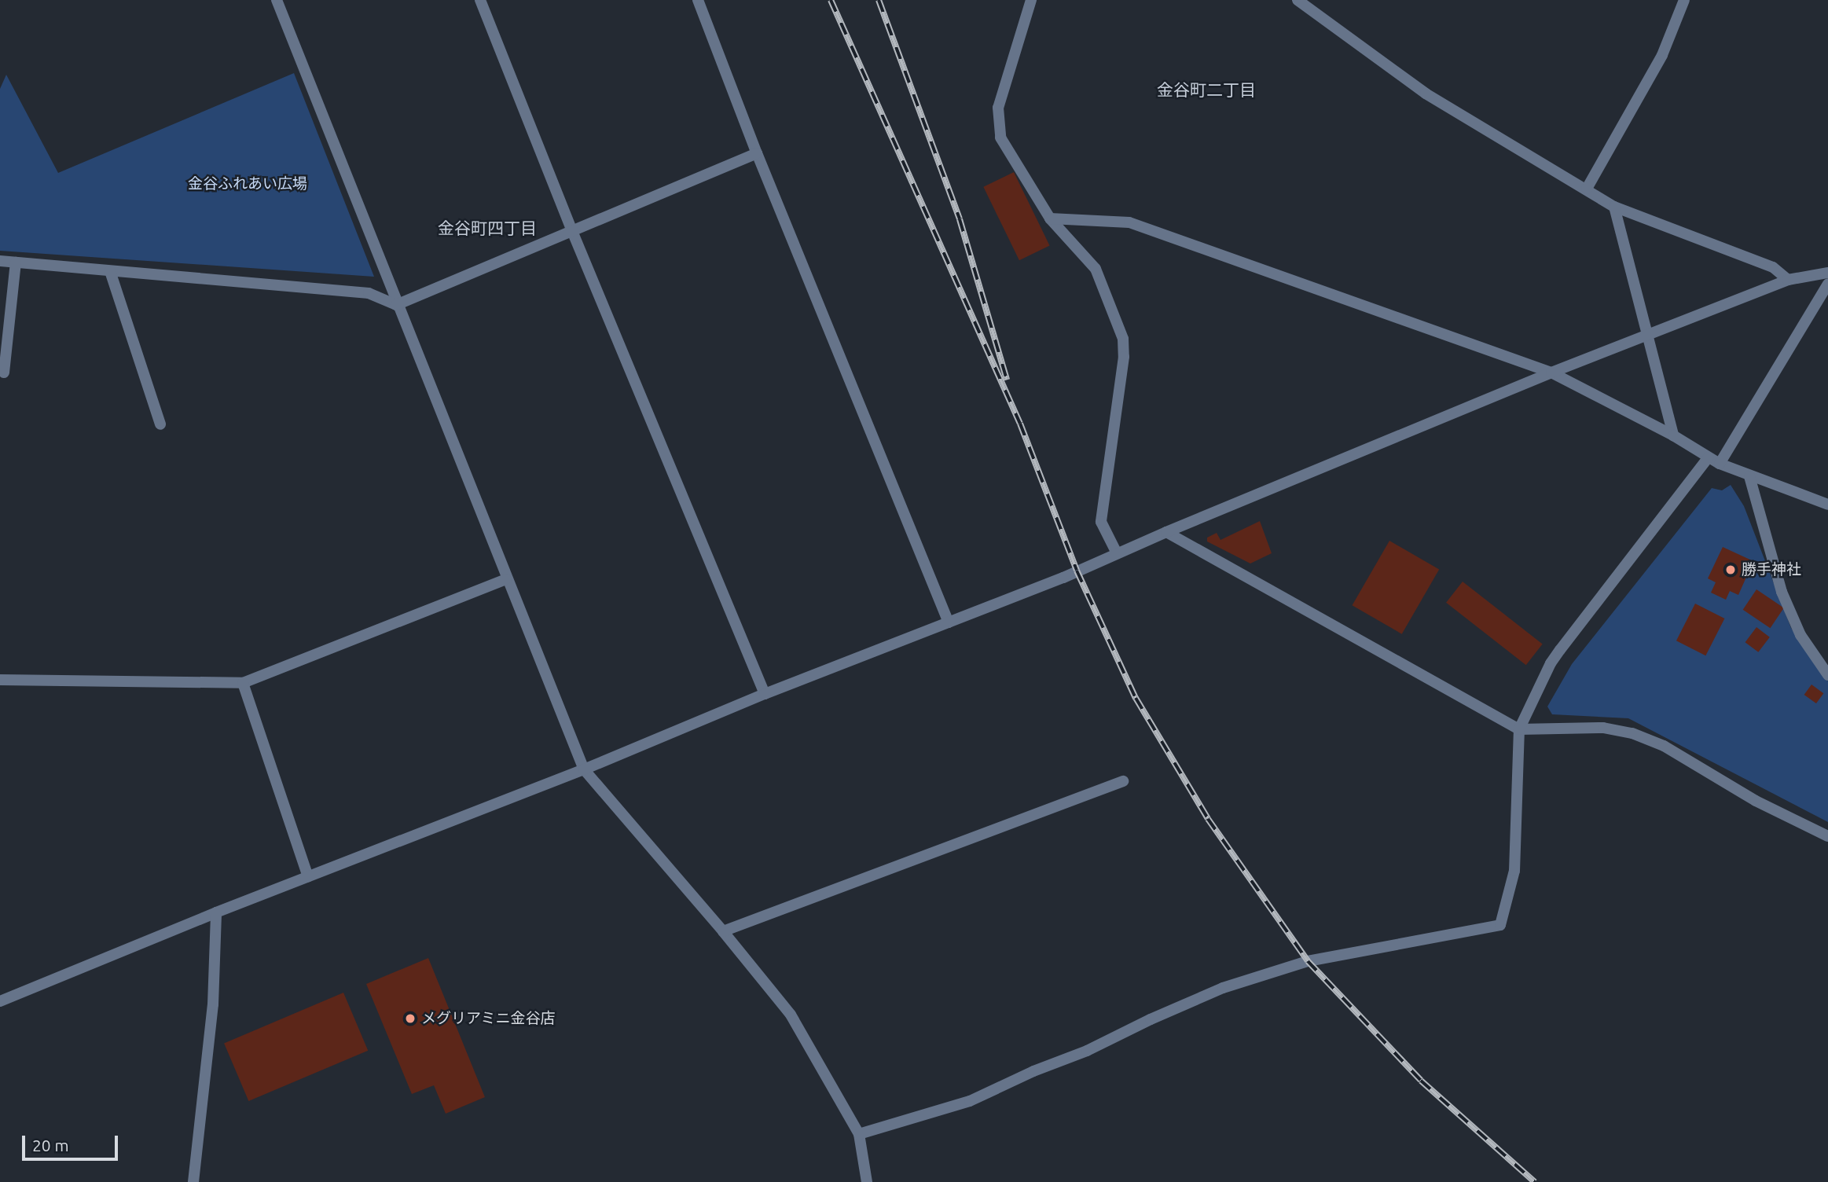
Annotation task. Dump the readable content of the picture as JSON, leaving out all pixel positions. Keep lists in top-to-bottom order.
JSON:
{
  "districts": ["金谷町二丁目", "金谷町四丁目"],
  "parks": ["金谷ふれあい広場"],
  "places": ["勝手神社", "メグリアミニ金谷店"],
  "scale_bar": "20 m"
}
